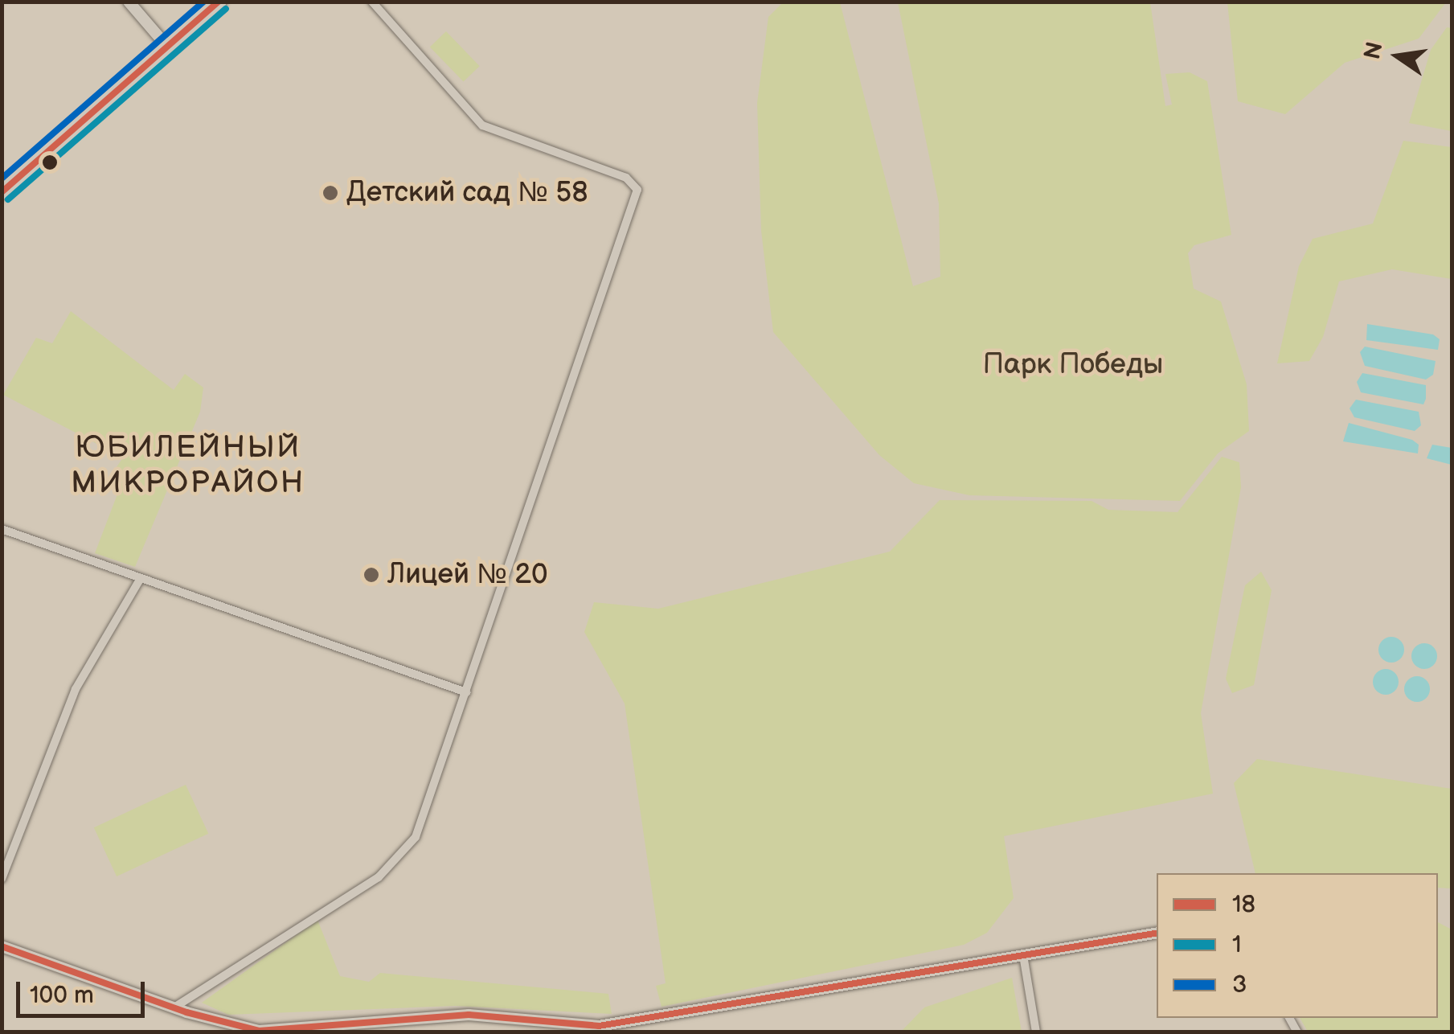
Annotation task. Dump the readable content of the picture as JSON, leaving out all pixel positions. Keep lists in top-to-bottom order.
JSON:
{
  "districts": ["ЮБИЛЕЙНЫЙ МИКРОРАЙОН"],
  "parks": ["Парк Победы"],
  "places": ["Детский сад № 58", "Лицей № 20"],
  "lines": ["transit line 18", "transit line 3", "transit line 1"],
  "legend": ["18", "1", "3"],
  "scale_bar": "100 m",
  "north": "left"
}
